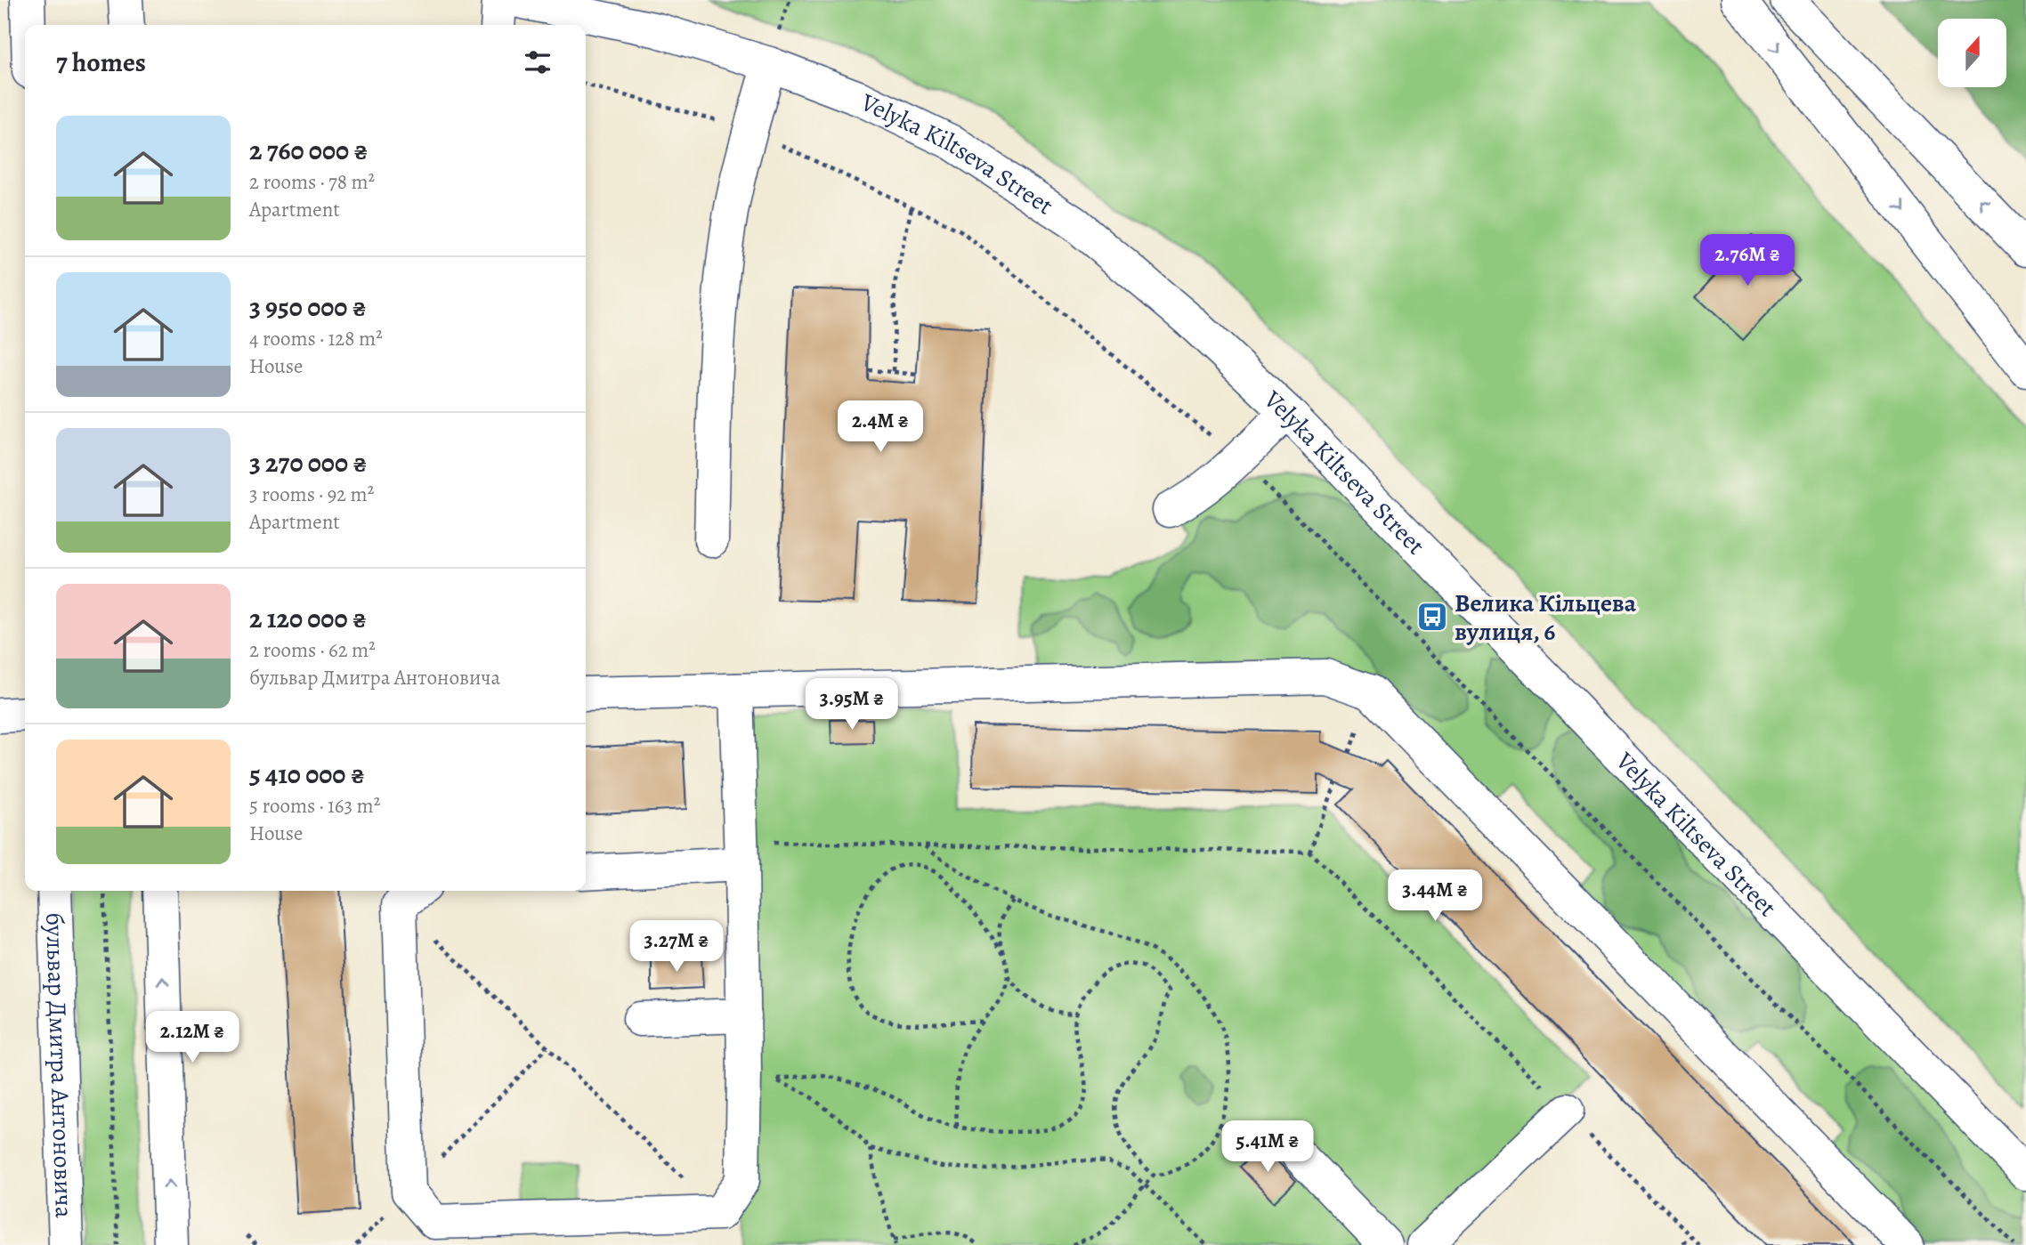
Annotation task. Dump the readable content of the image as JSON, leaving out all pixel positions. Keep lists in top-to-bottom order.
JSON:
{
  "streets": {
    "main road": ["Velyka Kiltseva Street", "бульвар Дмитра Антоновича"]
  },
  "places": {
    "bus stop": ["Велика Кільцева вулиця, 6"]
  },
  "north": "top",
  "page": {
    "heading": "7 homes",
    "list": [
      {
        "name": "2 760 000 ₴",
        "note": "2 rooms · 78 m² · Apartment"
      },
      {
        "name": "3 950 000 ₴",
        "note": "4 rooms · 128 m² · House"
      },
      {
        "name": "3 270 000 ₴",
        "note": "3 rooms · 92 m² · Apartment"
      },
      {
        "name": "2 120 000 ₴",
        "note": "2 rooms · 62 m² · бульвар Дмитра Антоновича"
      },
      {
        "name": "5 410 000 ₴",
        "note": "5 rooms · 163 m² · House"
      }
    ],
    "price": [
      "2.76M ₴",
      "2.4M ₴",
      "3.95M ₴",
      "3.44M ₴",
      "3.27M ₴",
      "2.12M ₴",
      "5.41M ₴"
    ]
  }
}
